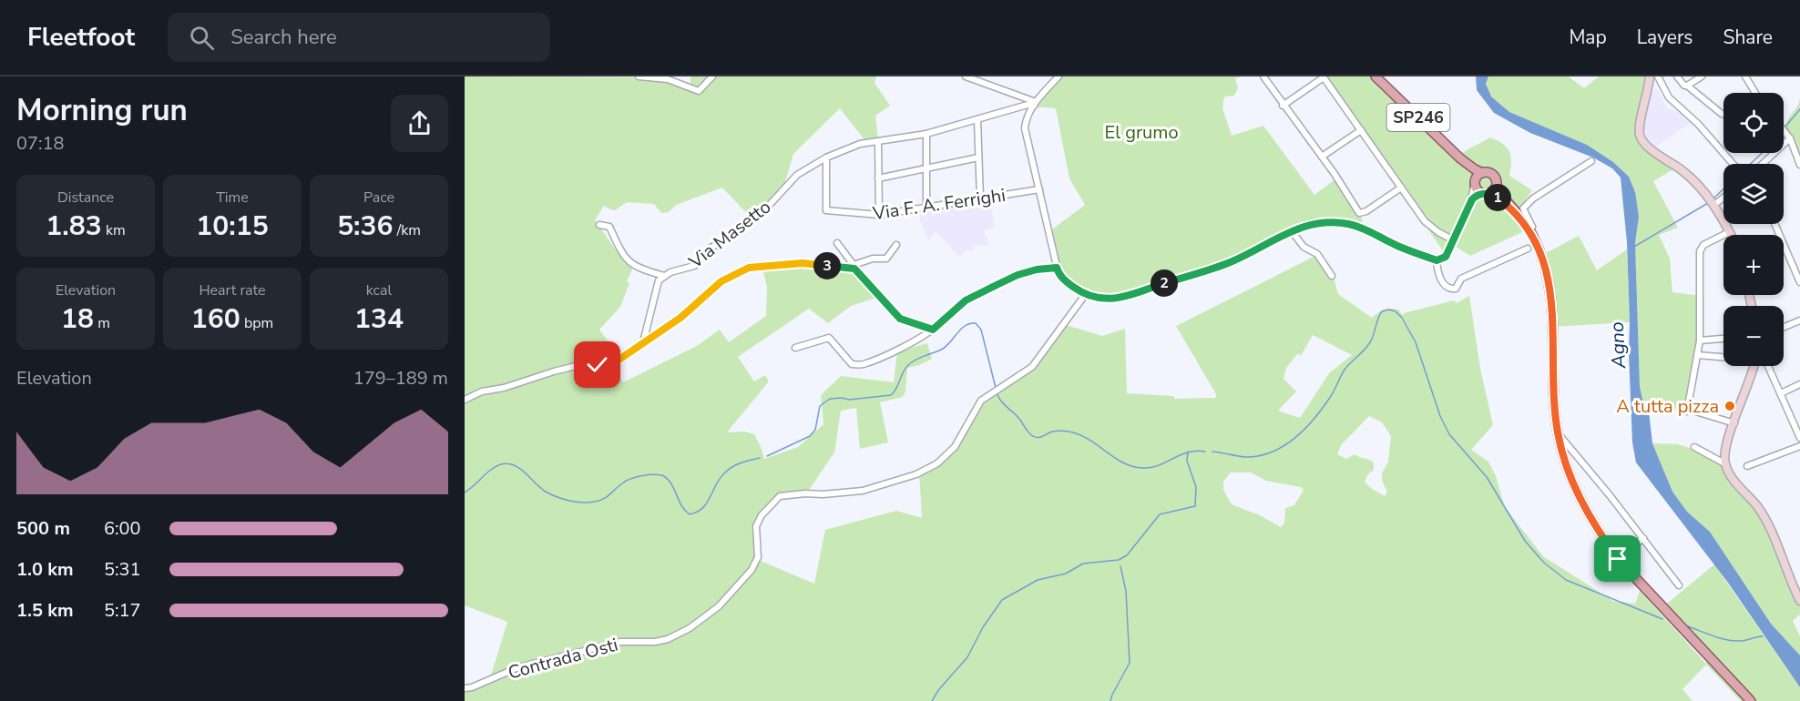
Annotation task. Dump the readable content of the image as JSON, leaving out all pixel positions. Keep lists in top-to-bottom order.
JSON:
{
  "streets": {
    "main road": ["SP246"],
    "street": ["Via F. A. Ferrighi", "Via Masetto", "Contrada Osti"]
  },
  "crossings": [
    ["Via F. A. Ferrighi", "Via Masetto"]
  ],
  "water": ["Agno"],
  "parks": ["El grumo"],
  "places": ["A tutta pizza"],
  "page": {
    "header": "Fleetfoot",
    "search": "Search here",
    "nav": ["Map", "Layers", "Share"],
    "heading": ["Morning run", "07:18"],
    "map_buttons": ["+", "−"],
    "stats": [
      ["Distance", "1.83 km"],
      ["Time", "10:15"],
      ["Pace", "5:36 /km"],
      ["Elevation", "18 m"],
      ["Heart rate", "160 bpm"],
      ["kcal", "134"]
    ],
    "pins": ["1", "3", "2"],
    "chart": ["Elevation", "179–189 m"],
    "list": [
      {
        "name": "500 m",
        "note": "6:00"
      },
      {
        "name": "1.0 km",
        "note": "5:31"
      },
      {
        "name": "1.5 km",
        "note": "5:17"
      }
    ]
  }
}
